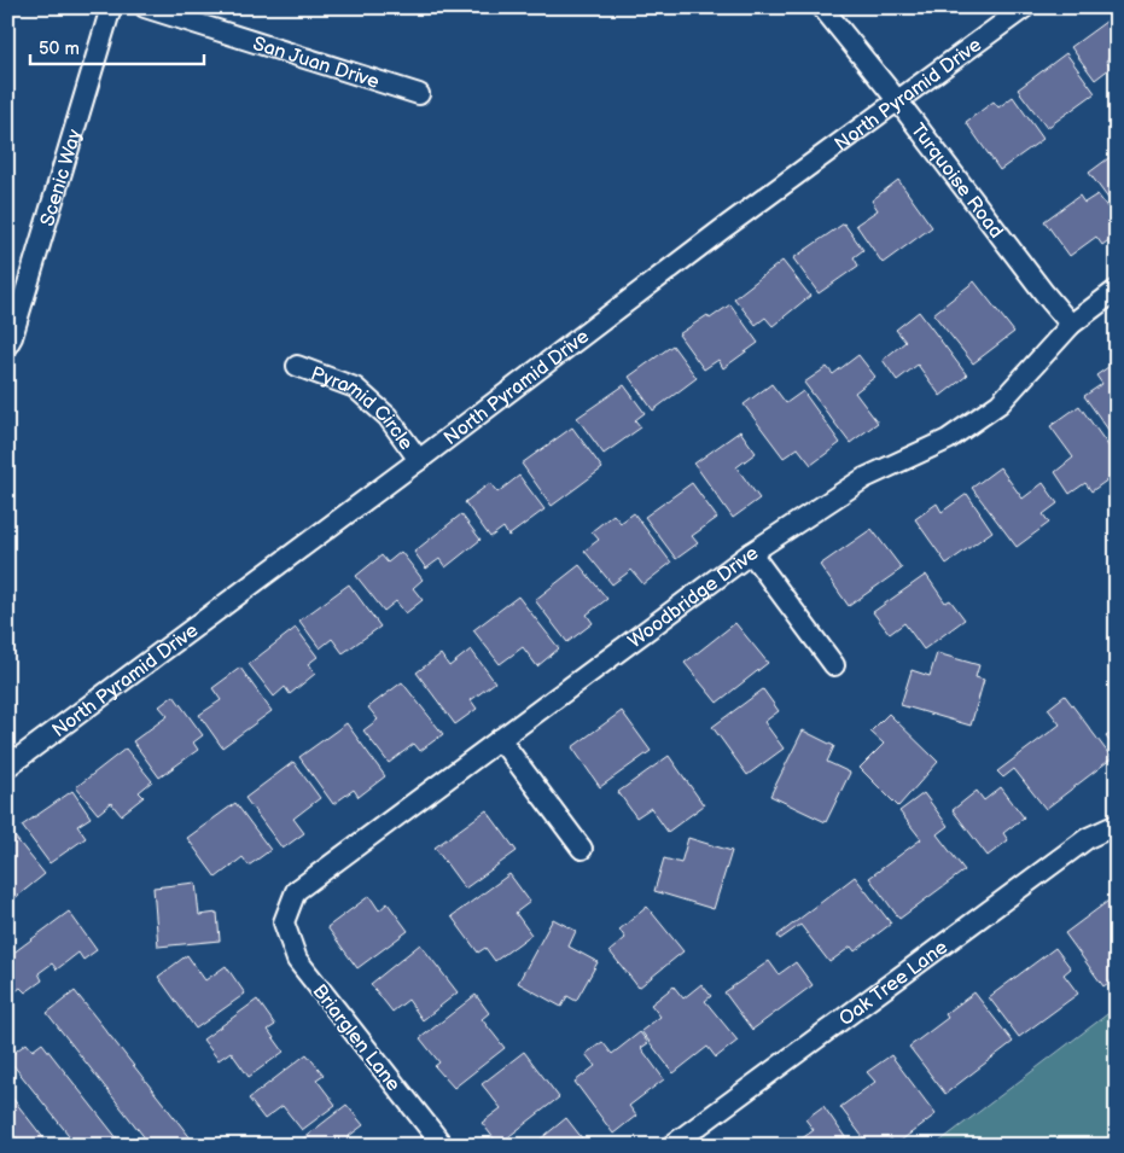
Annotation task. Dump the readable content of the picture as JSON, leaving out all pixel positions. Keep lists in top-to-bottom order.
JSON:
{
  "streets": {
    "street": [
      "San Juan Drive",
      "North Pyramid Drive",
      "Scenic Way",
      "Turquoise Road",
      "Pyramid Circle",
      "Woodbridge Drive",
      "Oak Tree Lane",
      "Briarglen Lane"
    ]
  },
  "crossings": [
    ["North Pyramid Drive", "Turquoise Road"],
    ["North Pyramid Drive", "Pyramid Circle"],
    ["Turquoise Road", "Woodbridge Drive"],
    ["Woodbridge Drive", "Briarglen Lane"]
  ],
  "scale_bar": "50 m"
}
